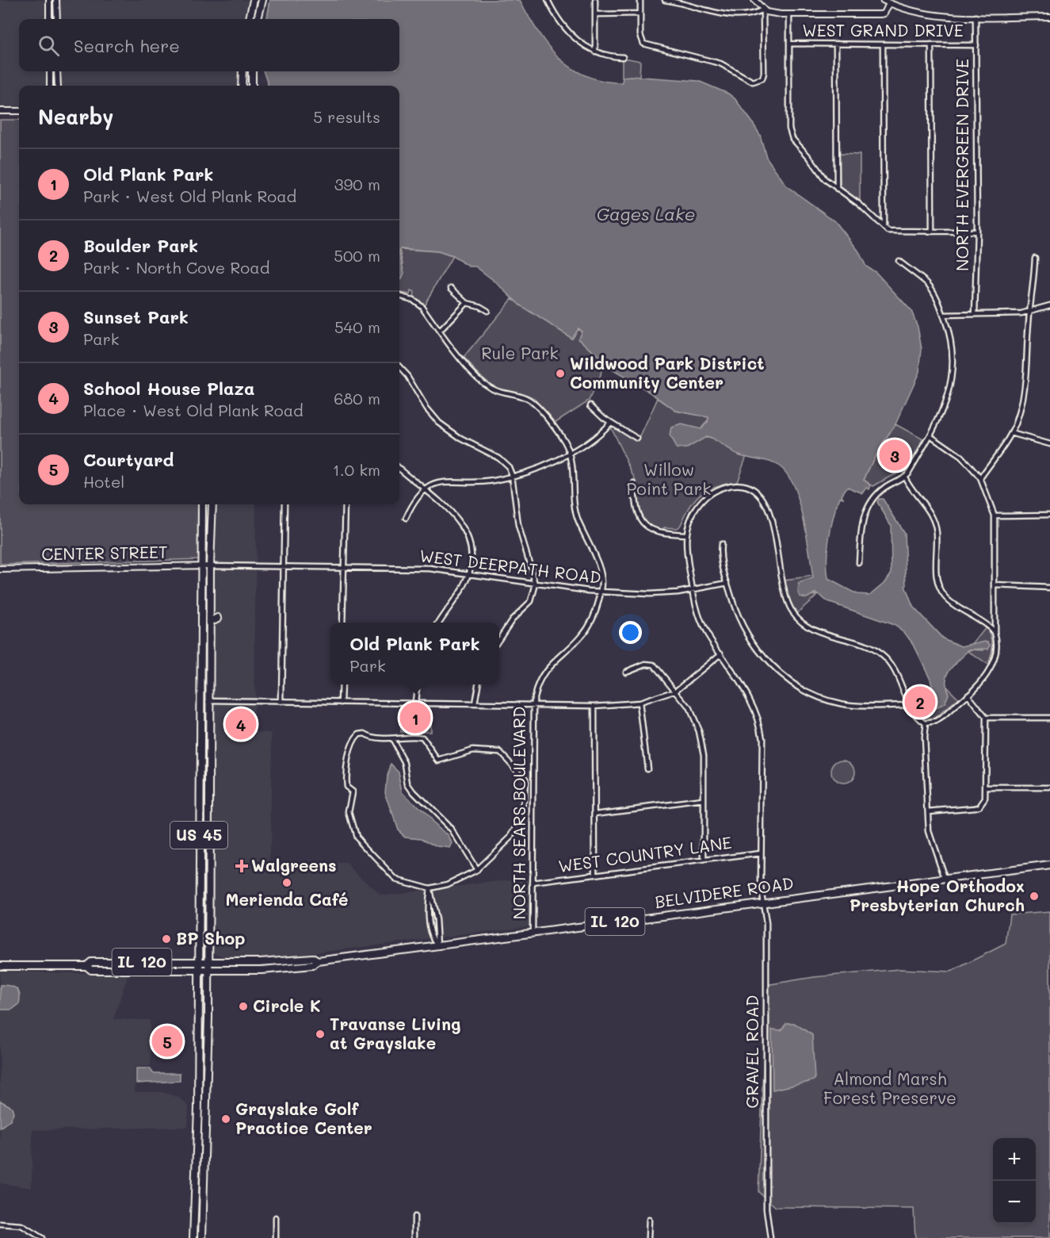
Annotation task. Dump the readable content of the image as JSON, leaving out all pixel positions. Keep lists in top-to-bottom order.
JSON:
{
  "streets": {
    "main road": ["US 45", "BELVIDERE ROAD", "IL 120"],
    "street": [
      "WEST GRAND DRIVE",
      "NORTH EVERGREEN DRIVE",
      "CENTER STREET",
      "WEST DEERPATH ROAD",
      "NORTH SEARS BOULEVARD",
      "WEST COUNTRY LANE",
      "GRAVEL ROAD"
    ]
  },
  "crossings": [
    ["WEST GRAND DRIVE", "NORTH EVERGREEN DRIVE"],
    ["CENTER STREET", "WEST DEERPATH ROAD"],
    ["CENTER STREET", "US 45"],
    ["WEST DEERPATH ROAD", "NORTH SEARS BOULEVARD"],
    ["WEST DEERPATH ROAD", "US 45"],
    ["WEST DEERPATH ROAD", "GRAVEL ROAD"],
    ["NORTH SEARS BOULEVARD", "WEST COUNTRY LANE"],
    ["NORTH SEARS BOULEVARD", "BELVIDERE ROAD"],
    ["US 45", "BELVIDERE ROAD"],
    ["US 45", "IL 120"],
    ["WEST COUNTRY LANE", "GRAVEL ROAD"],
    ["BELVIDERE ROAD", "IL 120"],
    ["BELVIDERE ROAD", "GRAVEL ROAD"]
  ],
  "water": ["Gages Lake"],
  "parks": ["Rule Park", "Willow Point Park", "Almond Marsh Forest Preserve"],
  "places": {
    "other": [
      "Wildwood Park District Community Center",
      "Merienda Café",
      "Hope Orthodox Presbyterian Church",
      "BP Shop",
      "Circle K",
      "Travanse Living at Grayslake",
      "Grayslake Golf Practice Center"
    ],
    "health": ["Walgreens"]
  },
  "page": {
    "search": "Search here",
    "heading": ["Nearby", "5 results"],
    "list": [
      {
        "mark": "1",
        "name": "Old Plank Park",
        "note": "Park · West Old Plank Road",
        "value": "390 m"
      },
      {
        "mark": "2",
        "name": "Boulder Park",
        "note": "Park · North Cove Road",
        "value": "500 m"
      },
      {
        "mark": "3",
        "name": "Sunset Park",
        "note": "Park",
        "value": "540 m"
      },
      {
        "mark": "4",
        "name": "School House Plaza",
        "note": "Place · West Old Plank Road",
        "value": "680 m"
      },
      {
        "mark": "5",
        "name": "Courtyard",
        "note": "Hotel",
        "value": "1.0 km"
      }
    ],
    "pins": [
      "3",
      "2",
      "1",
      "4",
      "5"
    ],
    "popup": ["Old Plank Park", "Park"],
    "map_buttons": ["+", "−"]
  }
}
